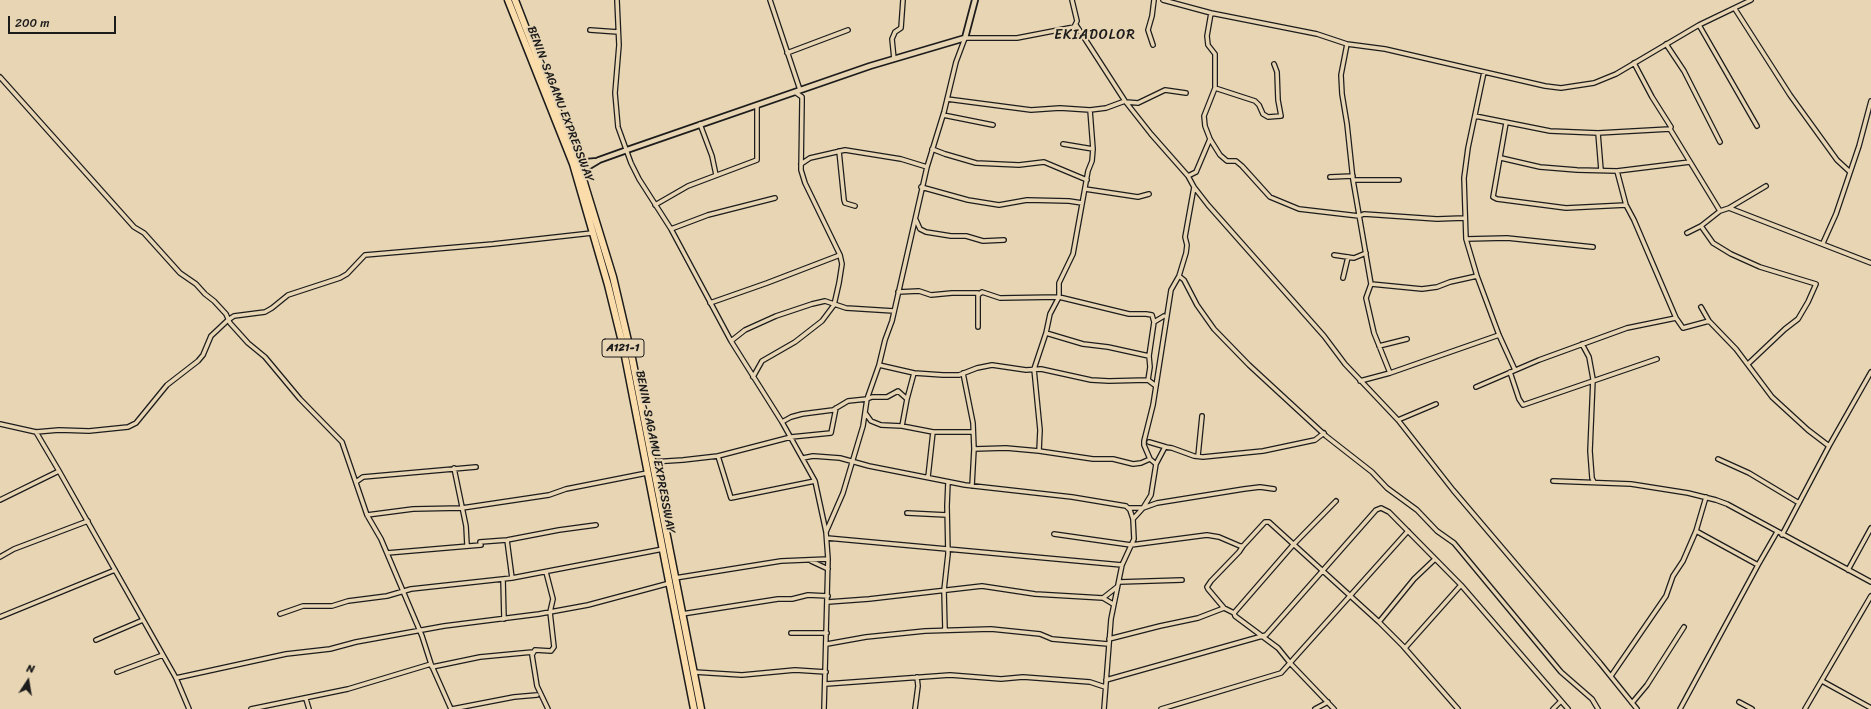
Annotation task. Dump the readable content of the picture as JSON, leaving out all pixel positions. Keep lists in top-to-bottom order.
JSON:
{
  "streets": {
    "highway": ["BENIN-SAGAMU EXPRESSWAY", "A121-1"]
  },
  "crossings": [
    ["BENIN-SAGAMU EXPRESSWAY", "A121-1"]
  ],
  "districts": ["EKIADOLOR"],
  "scale_bar": "200 m",
  "north": "top"
}
